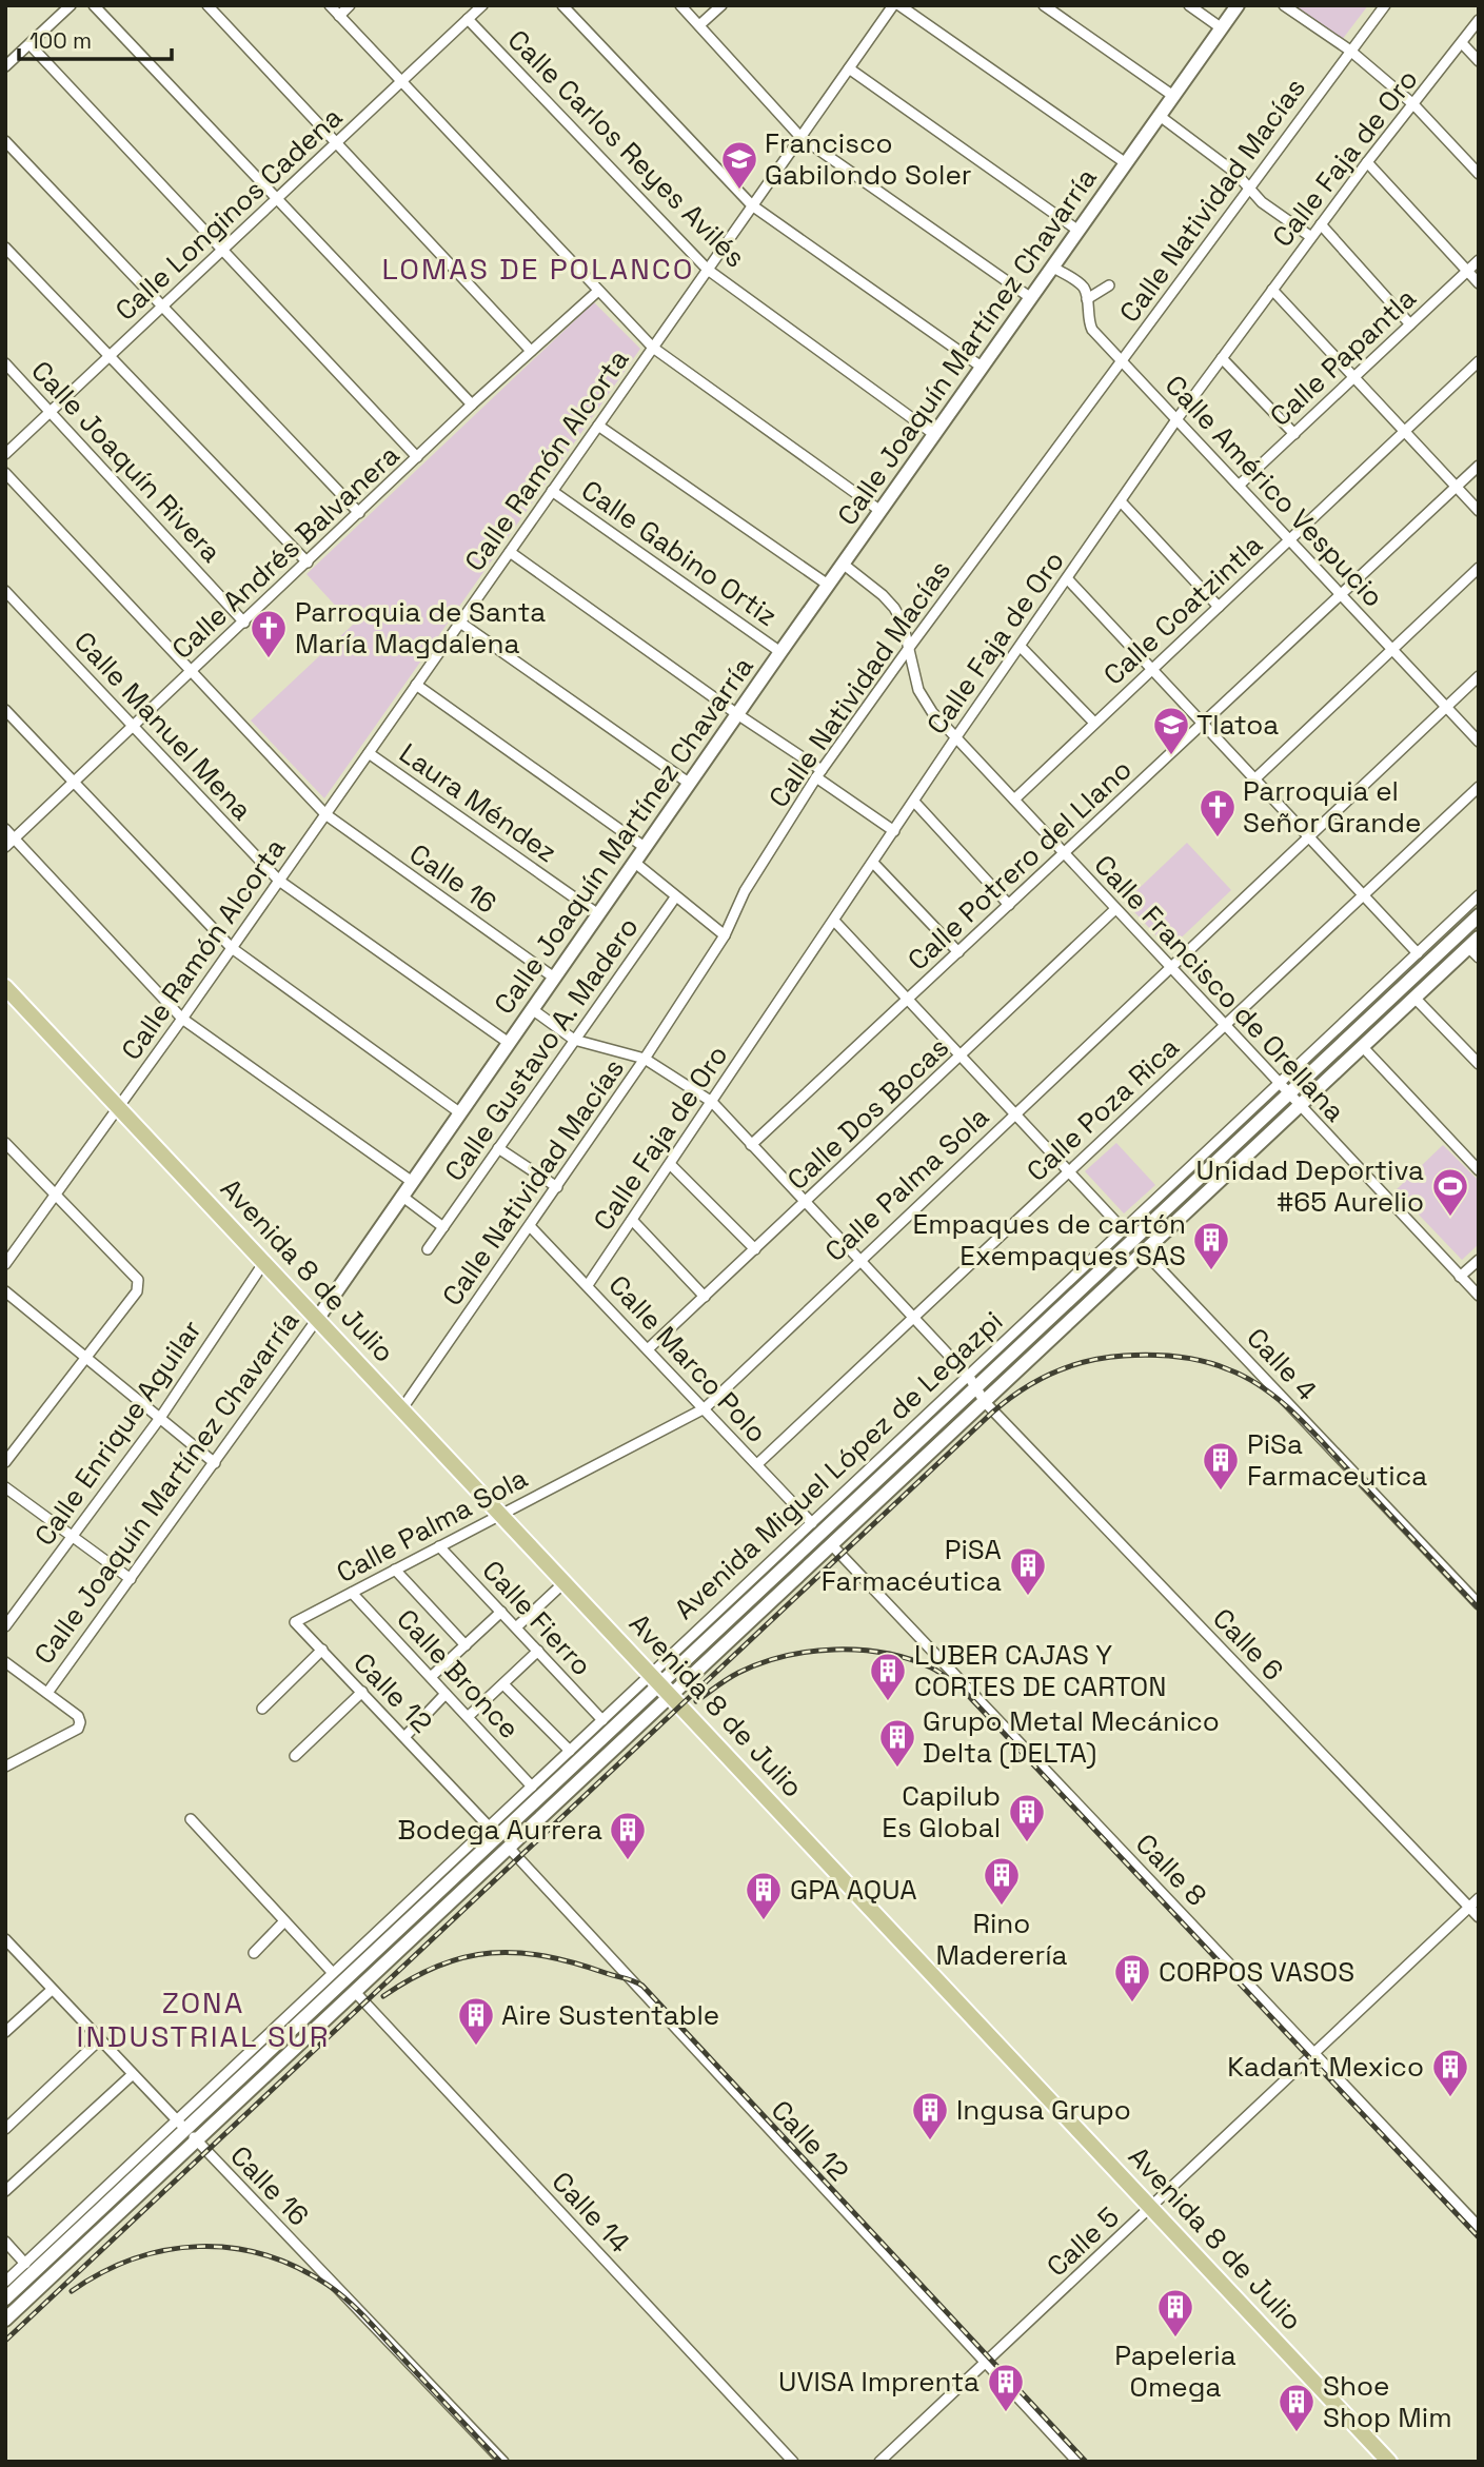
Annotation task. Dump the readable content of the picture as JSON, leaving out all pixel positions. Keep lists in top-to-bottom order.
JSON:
{
  "streets": {
    "main road": ["Calle Joaquín Martínez Chavarría", "Avenida 8 de Julio", "Avenida Miguel López de Legazpi"],
    "street": [
      "Calle Carlos Reyes Avilés",
      "Calle Faja de Oro",
      "Calle Natividad Macías",
      "Calle Longinos Cadena",
      "Calle Papantla",
      "Calle Ramón Alcorta",
      "Calle Joaquín Rivera",
      "Calle Américo Vespucio",
      "Calle Andrés Balvanera",
      "Calle Gabino Ortiz",
      "Calle Coatzintla",
      "Calle Manuel Mena",
      "Laura Méndez",
      "Calle Potrero del Llano",
      "Calle 16",
      "Calle Francisco de Orellana",
      "Calle Gustavo A. Madero",
      "Calle Poza Rica",
      "Calle Dos Bocas",
      "Calle Palma Sola",
      "Calle Marco Polo",
      "Calle 4",
      "Calle Enrique Aguilar",
      "Calle Fierro",
      "Calle 6",
      "Calle Bronce",
      "Calle 12",
      "Calle 8",
      "Calle 14",
      "Calle 5"
    ]
  },
  "crossings": [
    ["Calle Carlos Reyes Avilés", "Calle Longinos Cadena"],
    ["Calle Carlos Reyes Avilés", "Calle Joaquín Martínez Chavarría"],
    ["Calle Carlos Reyes Avilés", "Calle Ramón Alcorta"],
    ["Calle Faja de Oro", "Calle Américo Vespucio"],
    ["Calle Faja de Oro", "Calle Francisco de Orellana"],
    ["Calle Faja de Oro", "Calle Marco Polo"],
    ["Calle Faja de Oro", "Calle 6"],
    ["Calle Natividad Macías", "Calle Américo Vespucio"],
    ["Calle Natividad Macías", "Calle Francisco de Orellana"],
    ["Calle Natividad Macías", "Avenida 8 de Julio"],
    ["Calle Natividad Macías", "Calle Marco Polo"],
    ["Calle Natividad Macías", "Calle 6"],
    ["Calle Longinos Cadena", "Calle Joaquín Rivera"],
    ["Calle Joaquín Martínez Chavarría", "Calle Américo Vespucio"],
    ["Calle Joaquín Martínez Chavarría", "Calle Gabino Ortiz"],
    ["Calle Joaquín Martínez Chavarría", "Calle Manuel Mena"],
    ["Calle Joaquín Martínez Chavarría", "Laura Méndez"],
    ["Calle Joaquín Martínez Chavarría", "Calle 16"],
    ["Calle Joaquín Martínez Chavarría", "Calle Francisco de Orellana"],
    ["Calle Joaquín Martínez Chavarría", "Avenida 8 de Julio"],
    ["Calle Joaquín Martínez Chavarría", "Calle 6"],
    ["Calle Papantla", "Calle Américo Vespucio"],
    ["Calle Ramón Alcorta", "Calle Gabino Ortiz"],
    ["Calle Ramón Alcorta", "Calle Manuel Mena"],
    ["Calle Ramón Alcorta", "Laura Méndez"],
    ["Calle Ramón Alcorta", "Calle 16"],
    ["Calle Ramón Alcorta", "Avenida 8 de Julio"],
    ["Calle Joaquín Rivera", "Calle Andrés Balvanera"],
    ["Calle Américo Vespucio", "Calle Coatzintla"],
    ["Calle Américo Vespucio", "Calle Potrero del Llano"],
    ["Calle Américo Vespucio", "Calle Palma Sola"],
    ["Calle Andrés Balvanera", "Calle Manuel Mena"],
    ["Calle Andrés Balvanera", "Calle 16"],
    ["Calle Coatzintla", "Calle Francisco de Orellana"],
    ["Calle Potrero del Llano", "Calle Francisco de Orellana"],
    ["Calle Potrero del Llano", "Calle 6"],
    ["Calle 16", "Avenida Miguel López de Legazpi"],
    ["Calle Francisco de Orellana", "Calle Poza Rica"],
    ["Calle Francisco de Orellana", "Calle Dos Bocas"],
    ["Calle Francisco de Orellana", "Calle Palma Sola"],
    ["Calle Francisco de Orellana", "Avenida Miguel López de Legazpi"],
    ["Calle Gustavo A. Madero", "Calle 6"],
    ["Calle Poza Rica", "Calle Marco Polo"],
    ["Calle Poza Rica", "Calle 6"],
    ["Calle Dos Bocas", "Calle Marco Polo"],
    ["Calle Dos Bocas", "Calle 6"],
    ["Calle Palma Sola", "Avenida 8 de Julio"],
    ["Calle Palma Sola", "Calle Marco Polo"],
    ["Calle Palma Sola", "Calle Fierro"],
    ["Calle Palma Sola", "Calle 6"],
    ["Calle Palma Sola", "Calle Bronce"],
    ["Calle Palma Sola", "Calle 12"],
    ["Avenida 8 de Julio", "Calle Enrique Aguilar"],
    ["Avenida 8 de Julio", "Avenida Miguel López de Legazpi"],
    ["Avenida 8 de Julio", "Calle 5"],
    ["Calle Marco Polo", "Avenida Miguel López de Legazpi"],
    ["Calle 4", "Avenida Miguel López de Legazpi"],
    ["Avenida Miguel López de Legazpi", "Calle Fierro"],
    ["Avenida Miguel López de Legazpi", "Calle 6"],
    ["Avenida Miguel López de Legazpi", "Calle Bronce"],
    ["Avenida Miguel López de Legazpi", "Calle 12"],
    ["Avenida Miguel López de Legazpi", "Calle 8"],
    ["Avenida Miguel López de Legazpi", "Calle 14"],
    ["Calle 6", "Calle 5"],
    ["Calle 12", "Calle 5"],
    ["Calle 8", "Calle 5"]
  ],
  "districts": ["LOMAS DE POLANCO", "ZONA INDUSTRIAL SUR"],
  "places": {
    "school or university": ["Francisco Gabilondo Soler", "Tlatoa"],
    "church": ["Parroquia de Santa María Magdalena", "Parroquia el Señor Grande"],
    "sports": ["Unidad Deportiva #65 Aurelio"],
    "building": [
      "Empaques de cartón Exempaques SAS",
      "PiSa Farmaceutica",
      "PiSA Farmacéutica",
      "LUBER CAJAS Y CORTES DE CARTON",
      "Grupo Metal Mecánico Delta (DELTA)",
      "Capilub Es Global",
      "Bodega Aurrera",
      "Rino Maderería",
      "GPA AQUA",
      "CORPOS VASOS",
      "Aire Sustentable",
      "Kadant Mexico",
      "Ingusa Grupo",
      "Papeleria Omega",
      "UVISA Imprenta",
      "Shoe Shop Mim"
    ]
  },
  "scale_bar": "100 m"
}
